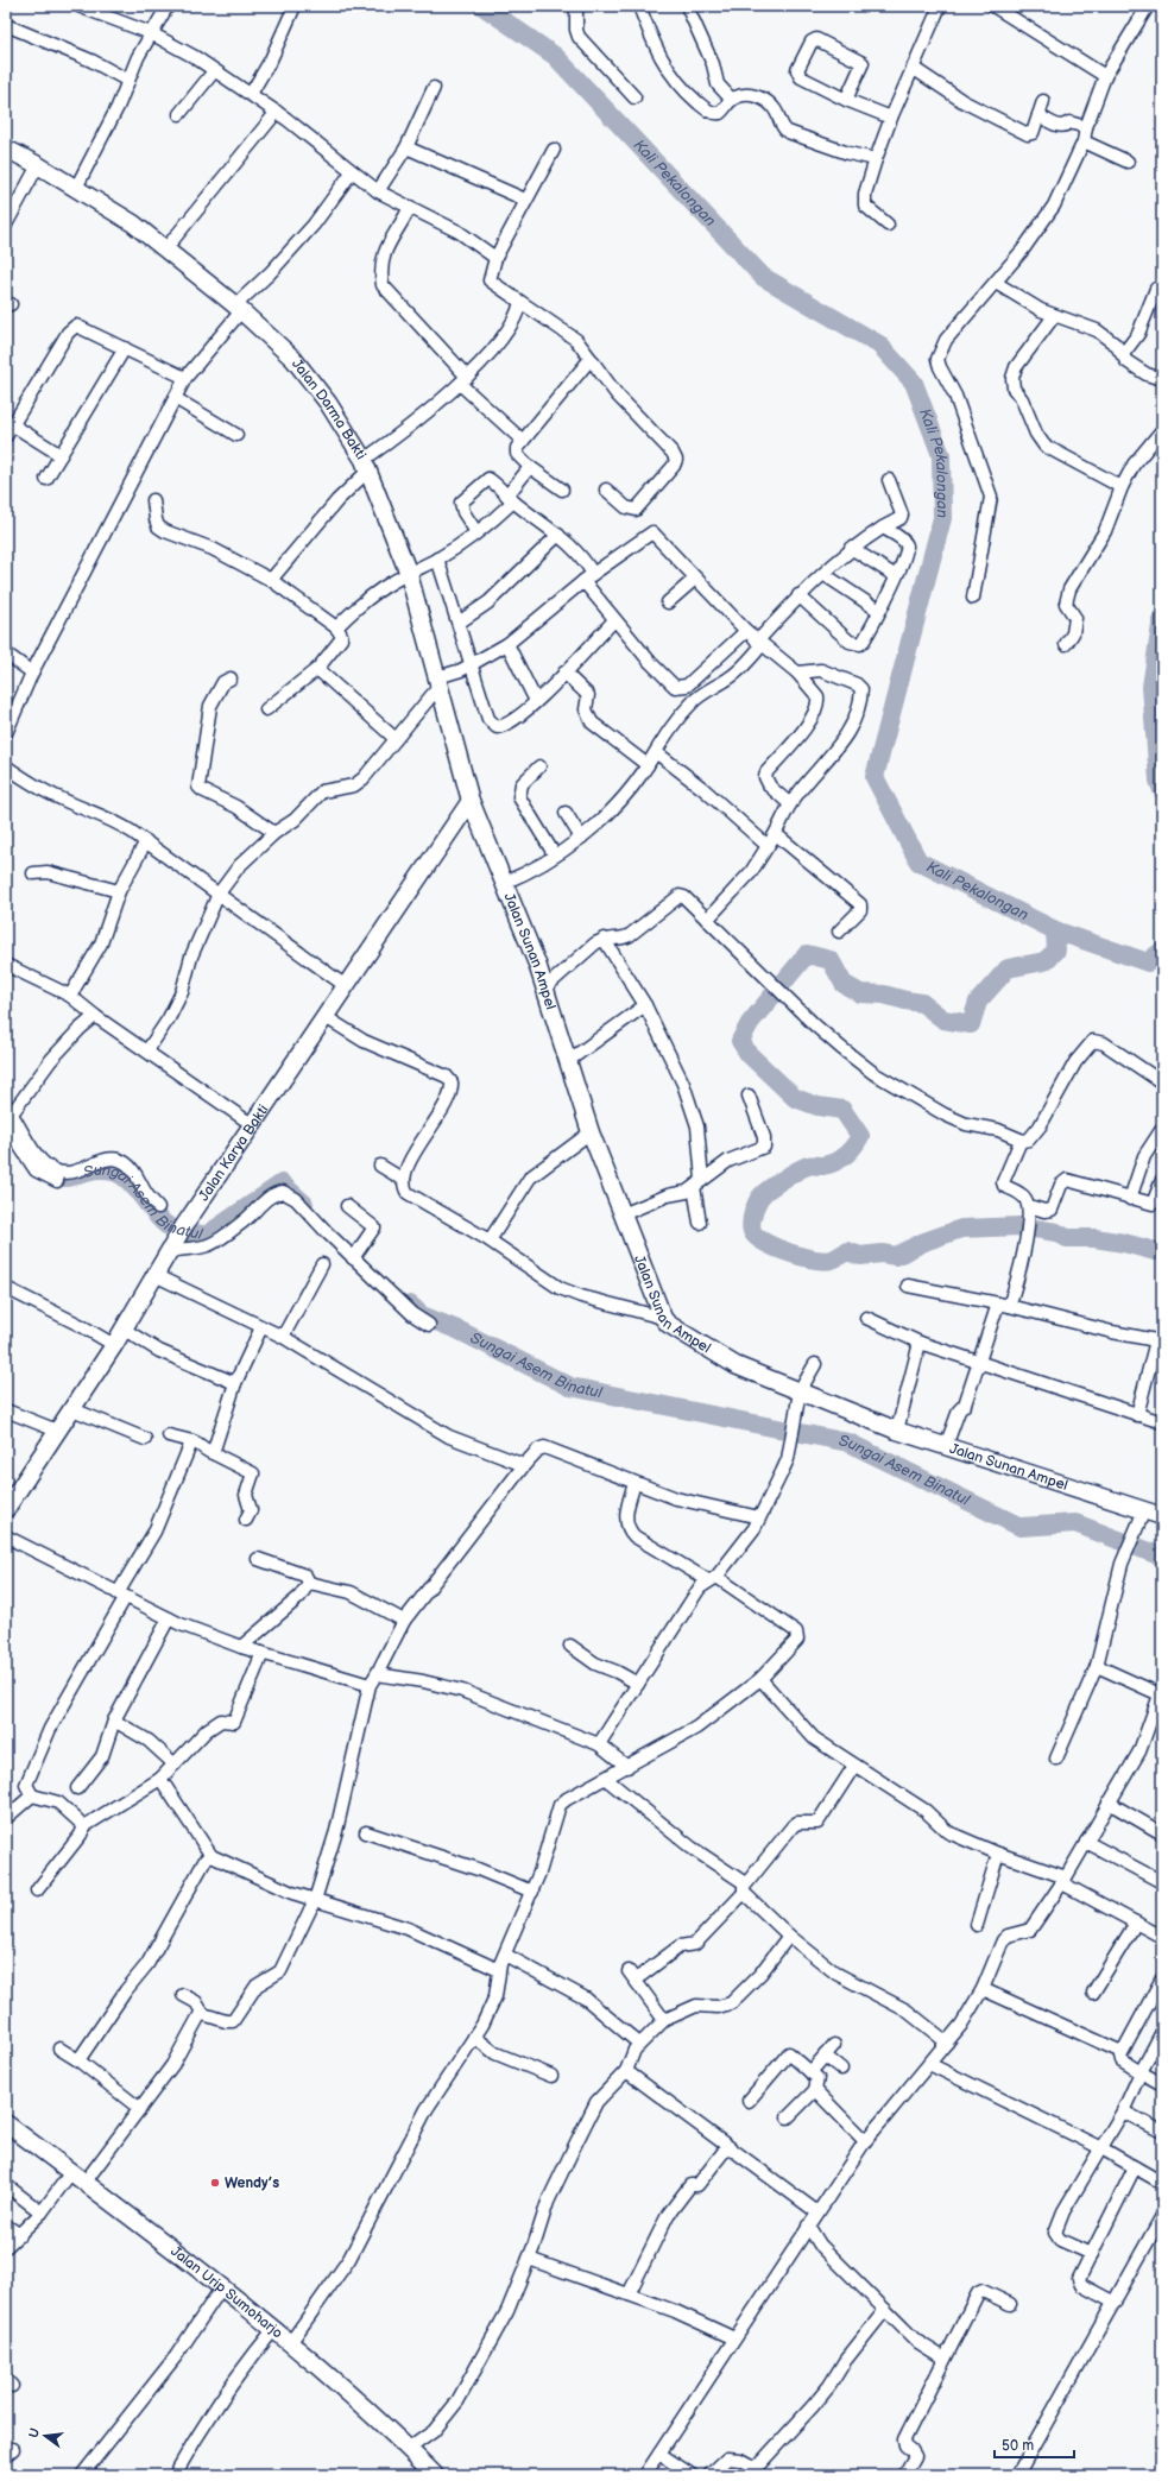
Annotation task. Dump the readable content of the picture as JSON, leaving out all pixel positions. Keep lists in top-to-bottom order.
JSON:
{
  "streets": {
    "street": [
      "Jalan Darma Bakti",
      "Jalan Sunan Ampel",
      "Jalan Karya Bakti",
      "Jalan Urip Sumoharjo"
    ]
  },
  "crossings": [
    ["Jalan Darma Bakti", "Jalan Sunan Ampel"],
    ["Jalan Darma Bakti", "Jalan Karya Bakti"],
    ["Jalan Sunan Ampel", "Jalan Karya Bakti"]
  ],
  "water": ["Kali Pekalongan", "Sungai Asem Binatul"],
  "places": ["Wendy’s"],
  "scale_bar": "50 m",
  "north": "left"
}
